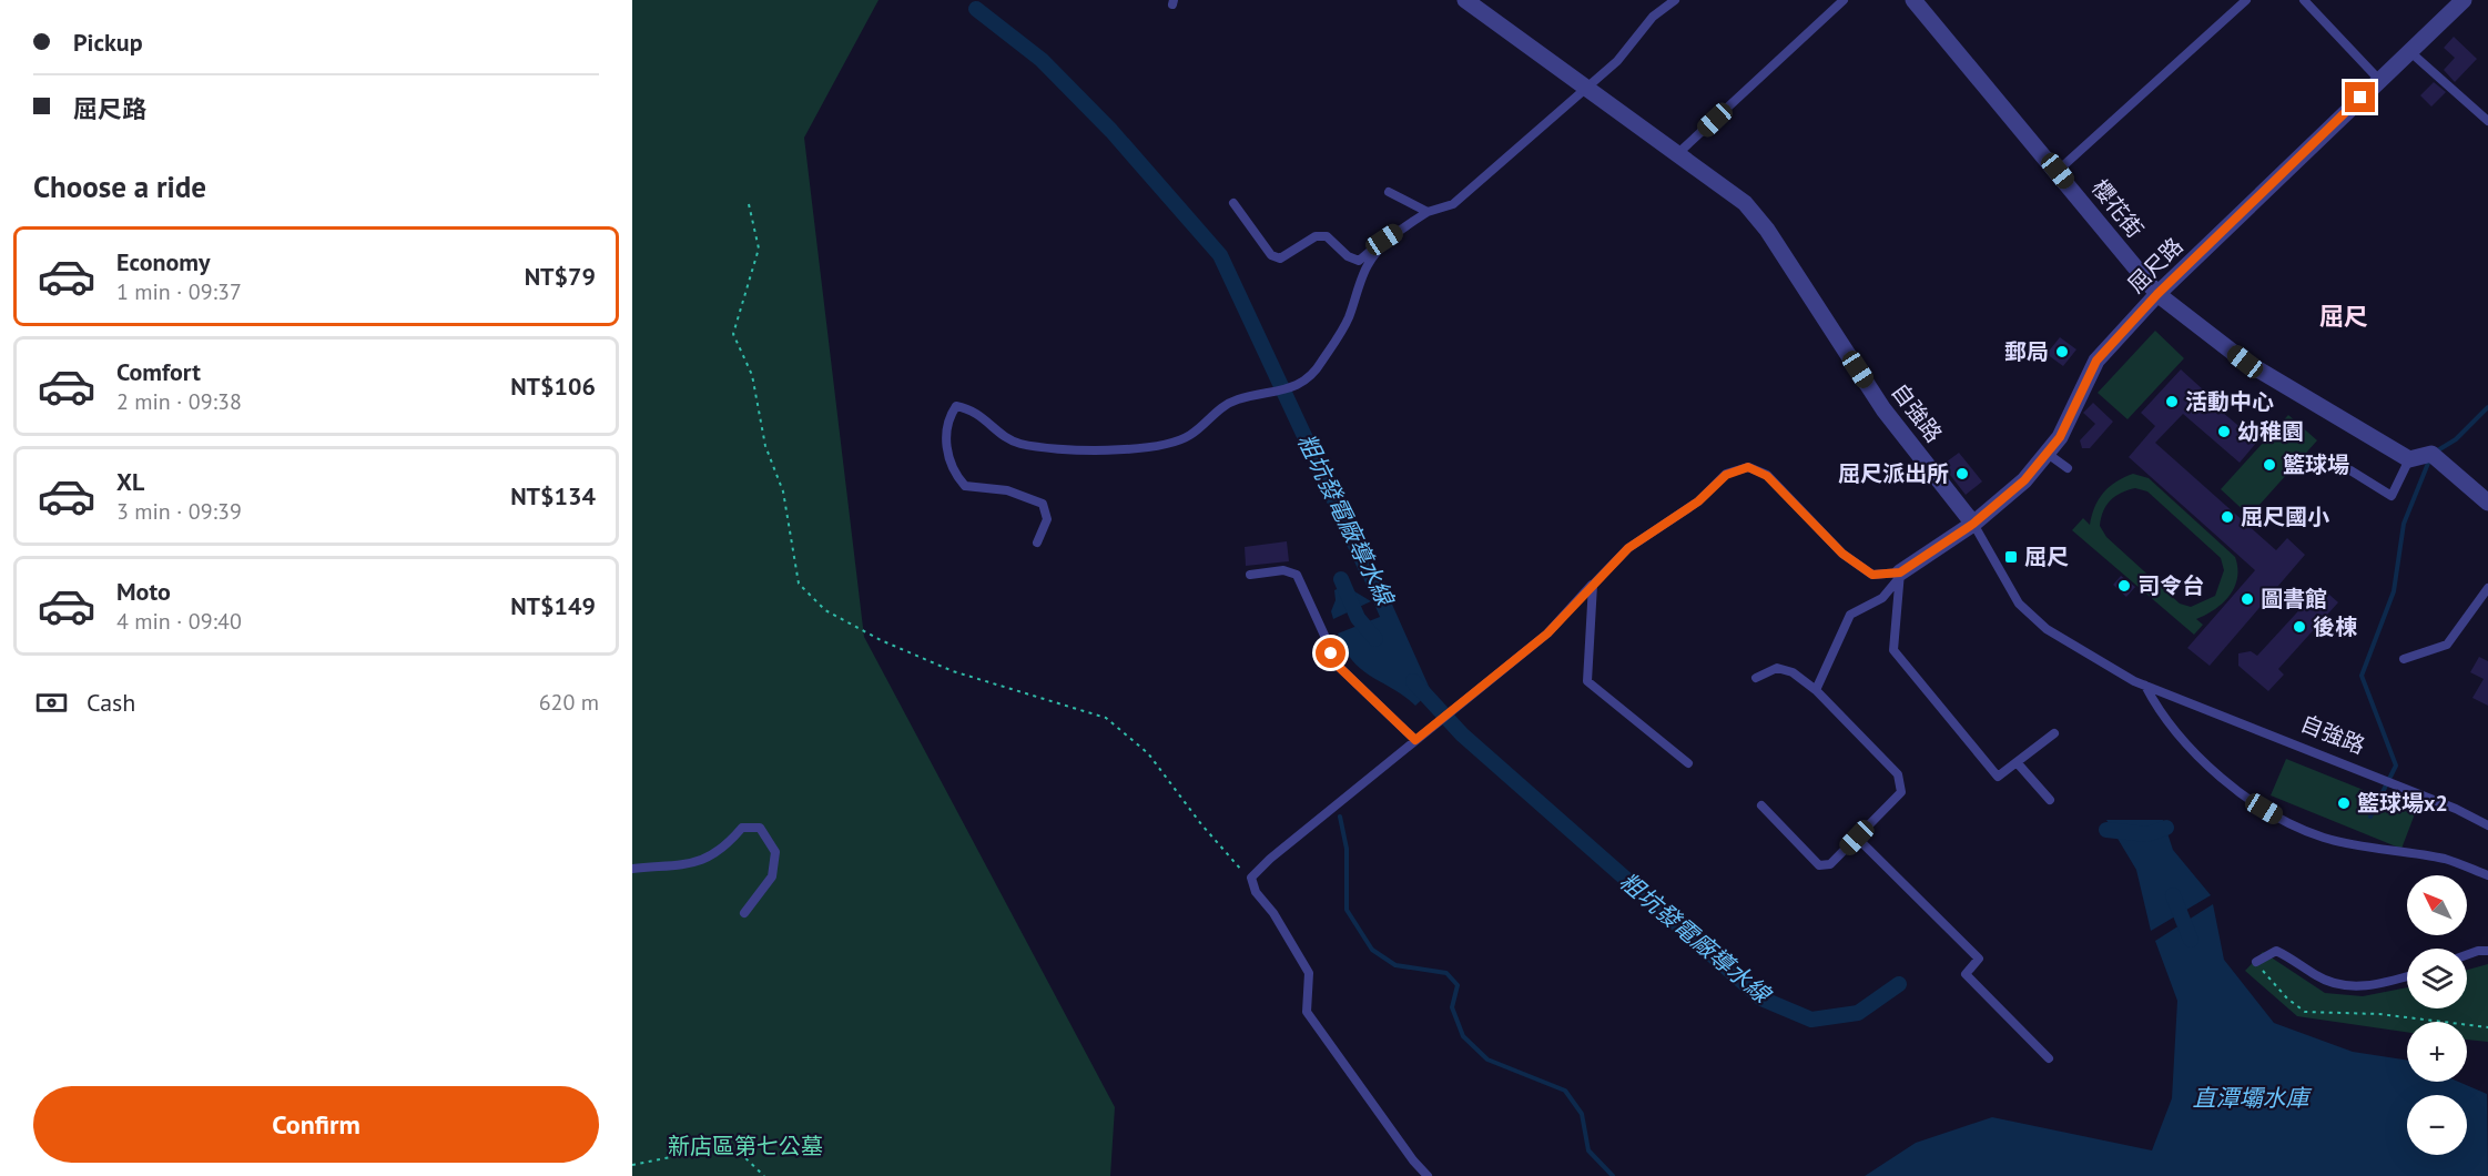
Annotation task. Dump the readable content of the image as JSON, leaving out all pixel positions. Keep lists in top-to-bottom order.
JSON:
{
  "streets": {
    "street": ["櫻花街", "屈尺路", "自強路"]
  },
  "crossings": [
    ["櫻花街", "屈尺路"],
    ["屈尺路", "自強路"]
  ],
  "districts": ["屈尺"],
  "water": ["粗坑發電廠導水線", "直潭壩水庫"],
  "parks": ["新店區第七公墓"],
  "places": {
    "other": [
      "郵局",
      "活動中心",
      "幼稚園",
      "籃球場",
      "屈尺派出所",
      "屈尺國小",
      "司令台",
      "圖書館",
      "後棟",
      "籃球場x2"
    ],
    "transit": ["屈尺"]
  },
  "north": "top left",
  "page": {
    "banner": ["Pickup", "屈尺路"],
    "heading": "Choose a ride",
    "list": [
      {
        "name": "Economy",
        "note": "1 min · 09:37",
        "value": "NT$79"
      },
      {
        "name": "Comfort",
        "note": "2 min · 09:38",
        "value": "NT$106"
      },
      {
        "name": "XL",
        "note": "3 min · 09:39",
        "value": "NT$134"
      },
      {
        "name": "Moto",
        "note": "4 min · 09:40",
        "value": "NT$149"
      }
    ],
    "pay": ["Cash", "620 m"],
    "map_buttons": ["+", "−"],
    "buttons": "Confirm"
  }
}
